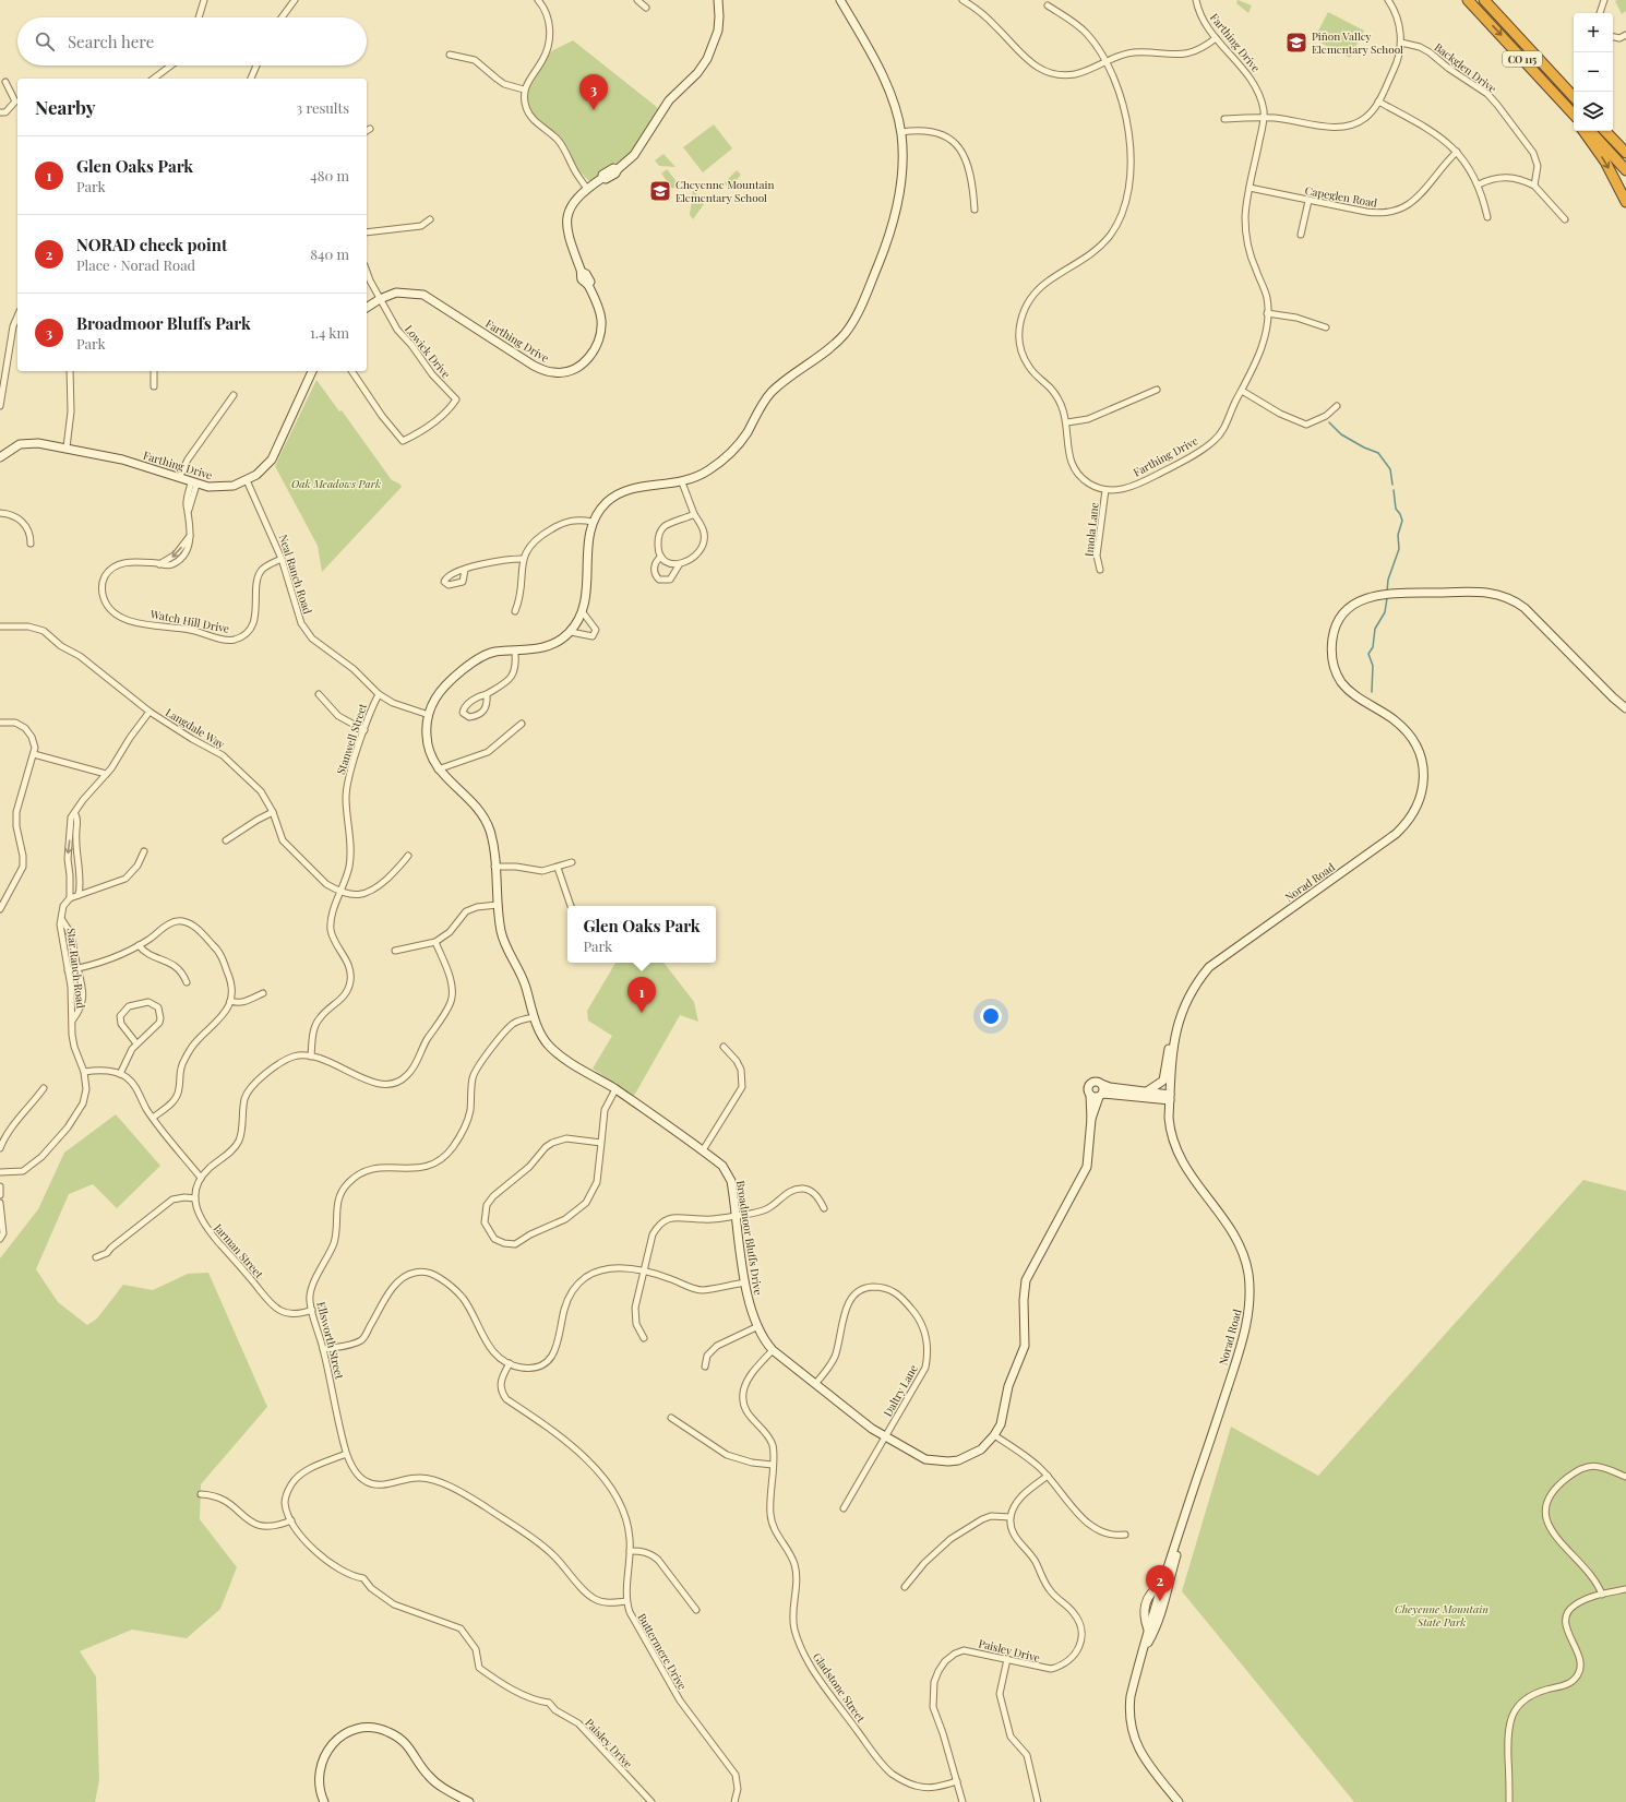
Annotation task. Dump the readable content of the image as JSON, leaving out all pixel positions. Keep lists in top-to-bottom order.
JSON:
{
  "streets": {
    "highway": ["CO 115"],
    "street": [
      "Farthing Drive",
      "Backglen Drive",
      "Capeglen Road",
      "Lowick Drive",
      "Imola Lane",
      "Neal Ranch Road",
      "Watch Hill Drive",
      "Langdale Way",
      "Stanwell Street",
      "Norad Road",
      "Star Ranch Road",
      "Broadmoor Bluffs Drive",
      "Jarman Street",
      "Ellsworth Street",
      "Daltry Lane",
      "Paisley Drive",
      "Buttermere Drive",
      "Gladstone Street"
    ]
  },
  "crossings": [
    ["Farthing Drive", "Capeglen Road"],
    ["Farthing Drive", "Lowick Drive"],
    ["Farthing Drive", "Imola Lane"],
    ["Farthing Drive", "Neal Ranch Road"],
    ["Farthing Drive", "Watch Hill Drive"],
    ["Neal Ranch Road", "Watch Hill Drive"],
    ["Neal Ranch Road", "Stanwell Street"],
    ["Neal Ranch Road", "Broadmoor Bluffs Drive"],
    ["Langdale Way", "Stanwell Street"],
    ["Langdale Way", "Star Ranch Road"],
    ["Broadmoor Bluffs Drive", "Ellsworth Street"],
    ["Broadmoor Bluffs Drive", "Daltry Lane"],
    ["Broadmoor Bluffs Drive", "Gladstone Street"],
    ["Jarman Street", "Ellsworth Street"],
    ["Ellsworth Street", "Buttermere Drive"],
    ["Paisley Drive", "Gladstone Street"]
  ],
  "parks": ["Oak Meadows Park", "Cheyenne Mountain State Park"],
  "places": {
    "school or university": ["Piñon Valley Elementary School", "Cheyenne Mountain Elementary School"]
  },
  "page": {
    "map_buttons": ["+", "−"],
    "search": "Search here",
    "pins": ["3", "1", "2"],
    "heading": ["Nearby", "3 results"],
    "list": [
      {
        "mark": "1",
        "name": "Glen Oaks Park",
        "note": "Park",
        "value": "480 m"
      },
      {
        "mark": "2",
        "name": "NORAD check point",
        "note": "Place · Norad Road",
        "value": "840 m"
      },
      {
        "mark": "3",
        "name": "Broadmoor Bluffs Park",
        "note": "Park",
        "value": "1.4 km"
      }
    ],
    "popup": ["Glen Oaks Park", "Park"]
  }
}
